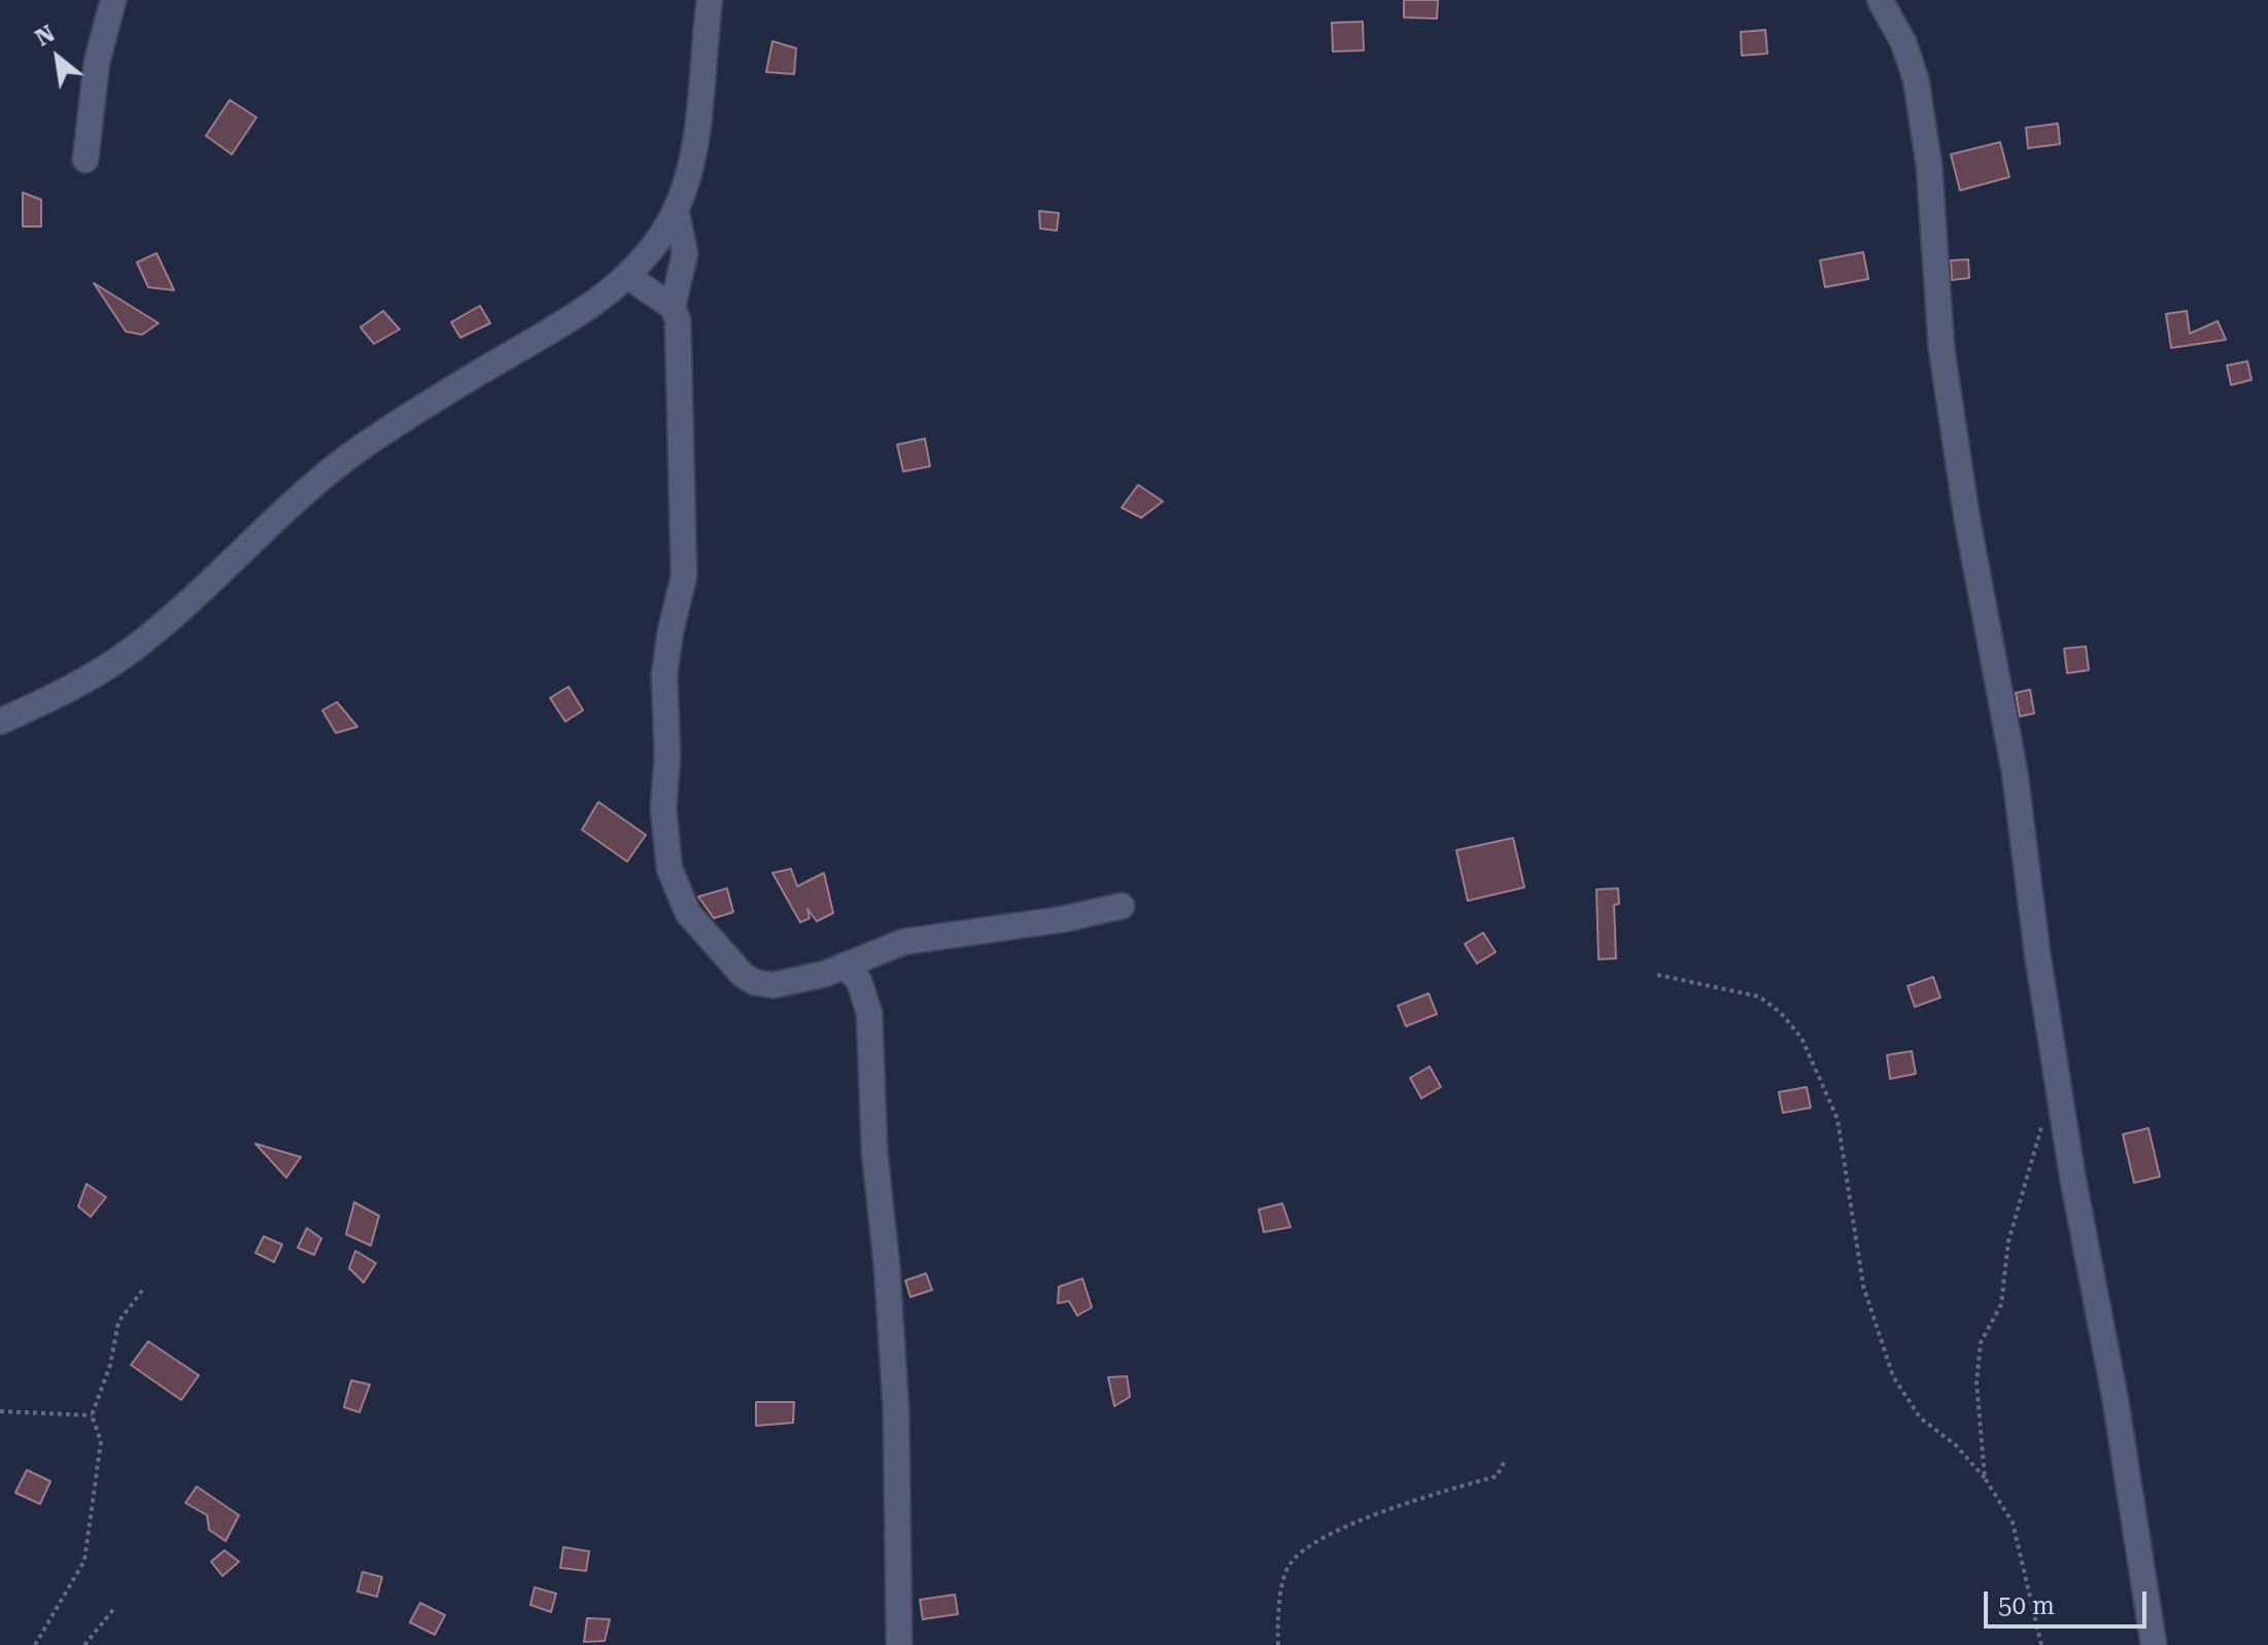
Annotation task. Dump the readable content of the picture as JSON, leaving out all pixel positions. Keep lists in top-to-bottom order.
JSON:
{
  "scale_bar": "50 m",
  "north": "top left"
}
